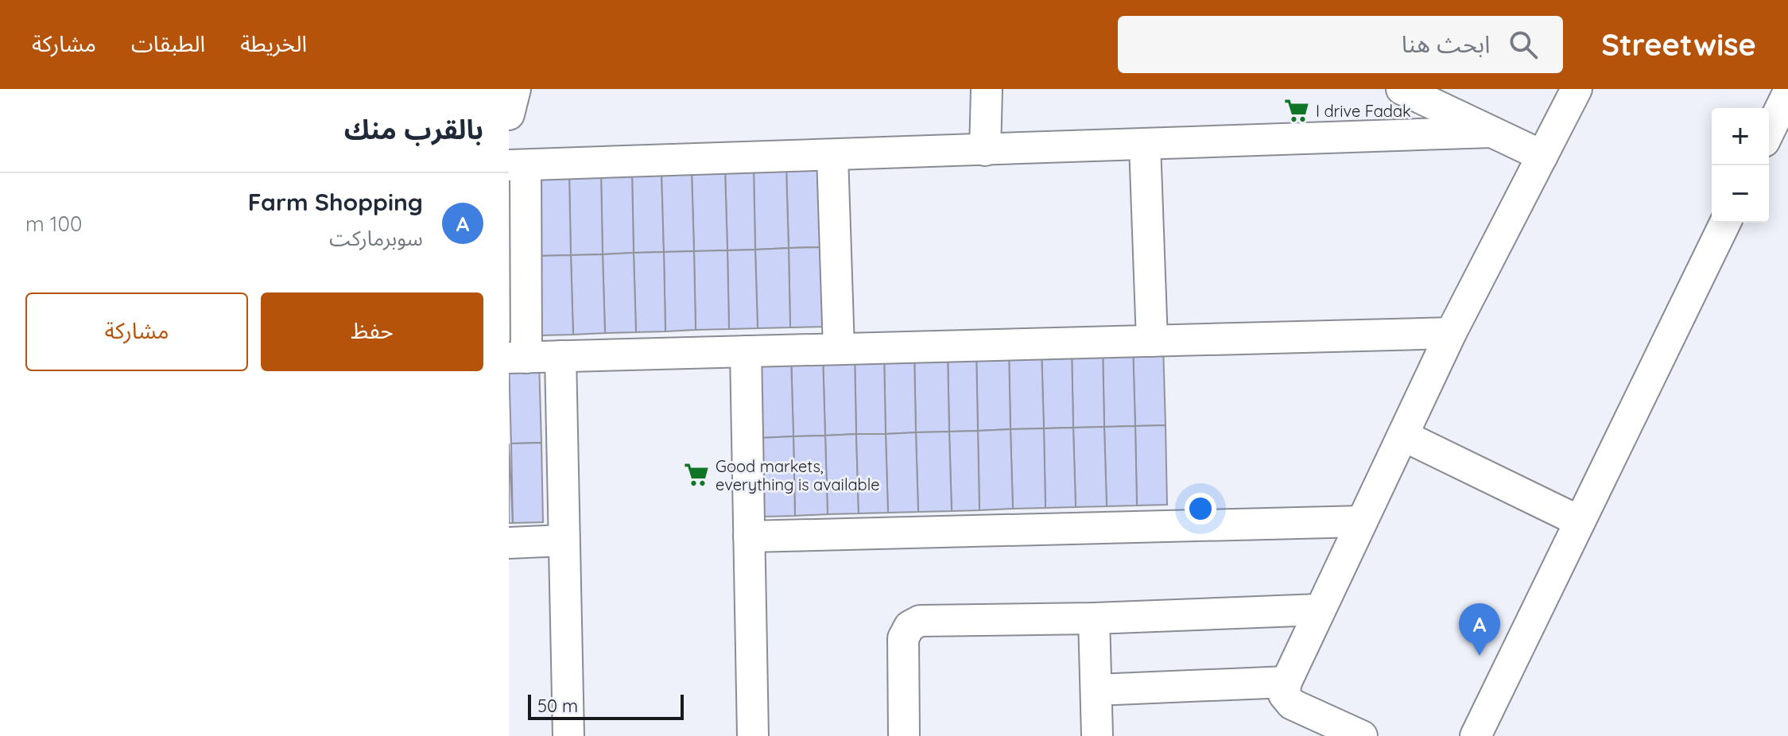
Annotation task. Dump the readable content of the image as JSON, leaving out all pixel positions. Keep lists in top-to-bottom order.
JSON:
{
  "places": {
    "supermarket": ["I drive Fadak", "Good markets, everything is available"]
  },
  "scale_bar": "50 m",
  "page": {
    "header": "Streetwise",
    "search": "ابحث هنا",
    "nav": ["الخريطة", "الطبقات", "مشاركة"],
    "heading": "بالقرب منك",
    "map_buttons": ["+", "−"],
    "list": [
      {
        "mark": "A",
        "name": "Farm Shopping",
        "note": "سوبرماركت",
        "value": "100 m"
      }
    ],
    "buttons": ["حفظ", "مشاركة"],
    "pins": "A",
    "scale": "50 m"
  }
}
